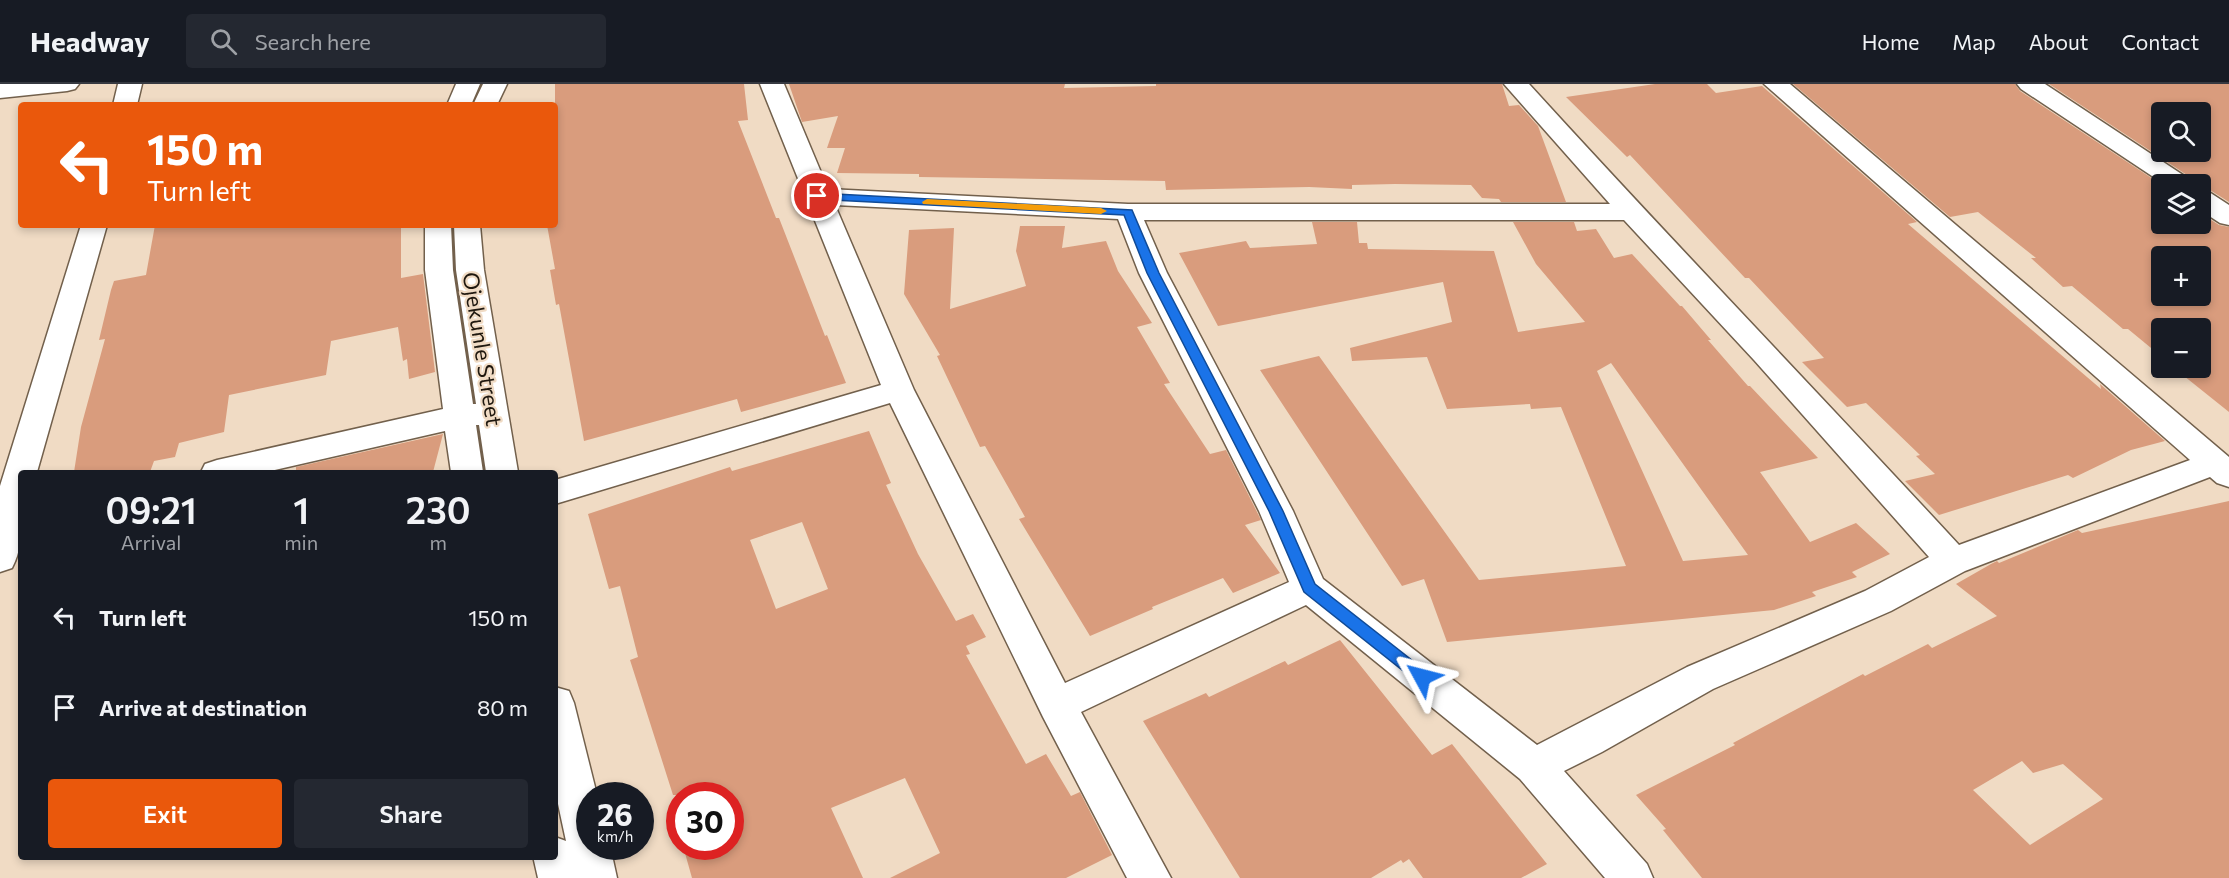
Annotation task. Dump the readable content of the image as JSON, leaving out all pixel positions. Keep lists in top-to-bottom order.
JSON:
{
  "streets": {
    "street": ["Ojekunle Street"]
  },
  "page": {
    "header": "Headway",
    "search": "Search here",
    "nav": [
      "Home",
      "Map",
      "About",
      "Contact"
    ],
    "map_buttons": ["+", "−"],
    "turn": ["150 m", "Turn left"],
    "eta": [
      "09:21",
      "Arrival",
      "1",
      "min",
      "230",
      "m"
    ],
    "list": [
      {
        "name": "Turn left",
        "value": "150 m"
      },
      {
        "name": "Arrive at destination",
        "value": "80 m"
      }
    ],
    "buttons": ["Exit", "Share"],
    "speed": "26 km/h",
    "limit": "30"
  }
}
